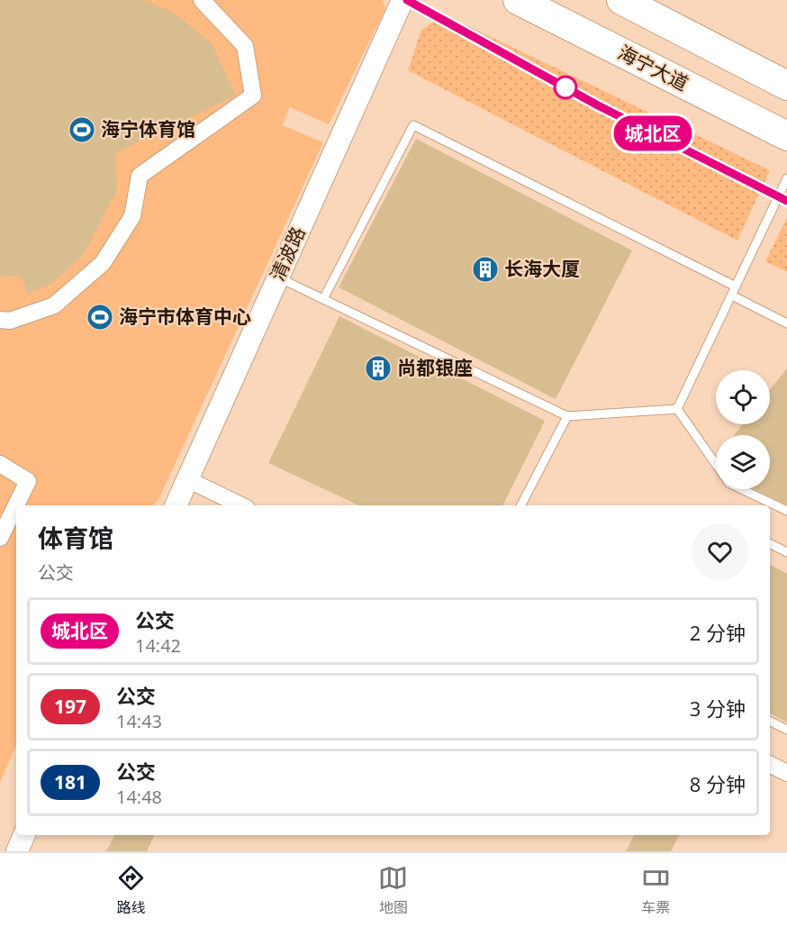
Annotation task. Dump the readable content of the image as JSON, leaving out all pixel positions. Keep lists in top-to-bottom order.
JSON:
{
  "streets": {
    "highway": ["海宁大道"],
    "street": ["清波路"]
  },
  "places": {
    "sports": ["海宁体育馆", "海宁市体育中心"],
    "building": ["长海大厦", "尚都银座"]
  },
  "lines": ["bus line 城北区"],
  "page": {
    "on_map": "城北区",
    "heading": ["体育馆", "公交"],
    "list": [
      {
        "mark": "城北区",
        "name": "公交",
        "note": "14:42",
        "value": "2 分钟"
      },
      {
        "mark": "197",
        "name": "公交",
        "note": "14:43",
        "value": "3 分钟"
      },
      {
        "mark": "181",
        "name": "公交",
        "note": "14:48",
        "value": "8 分钟"
      }
    ],
    "tabs": ["路线", "地图", "车票"]
  }
}
